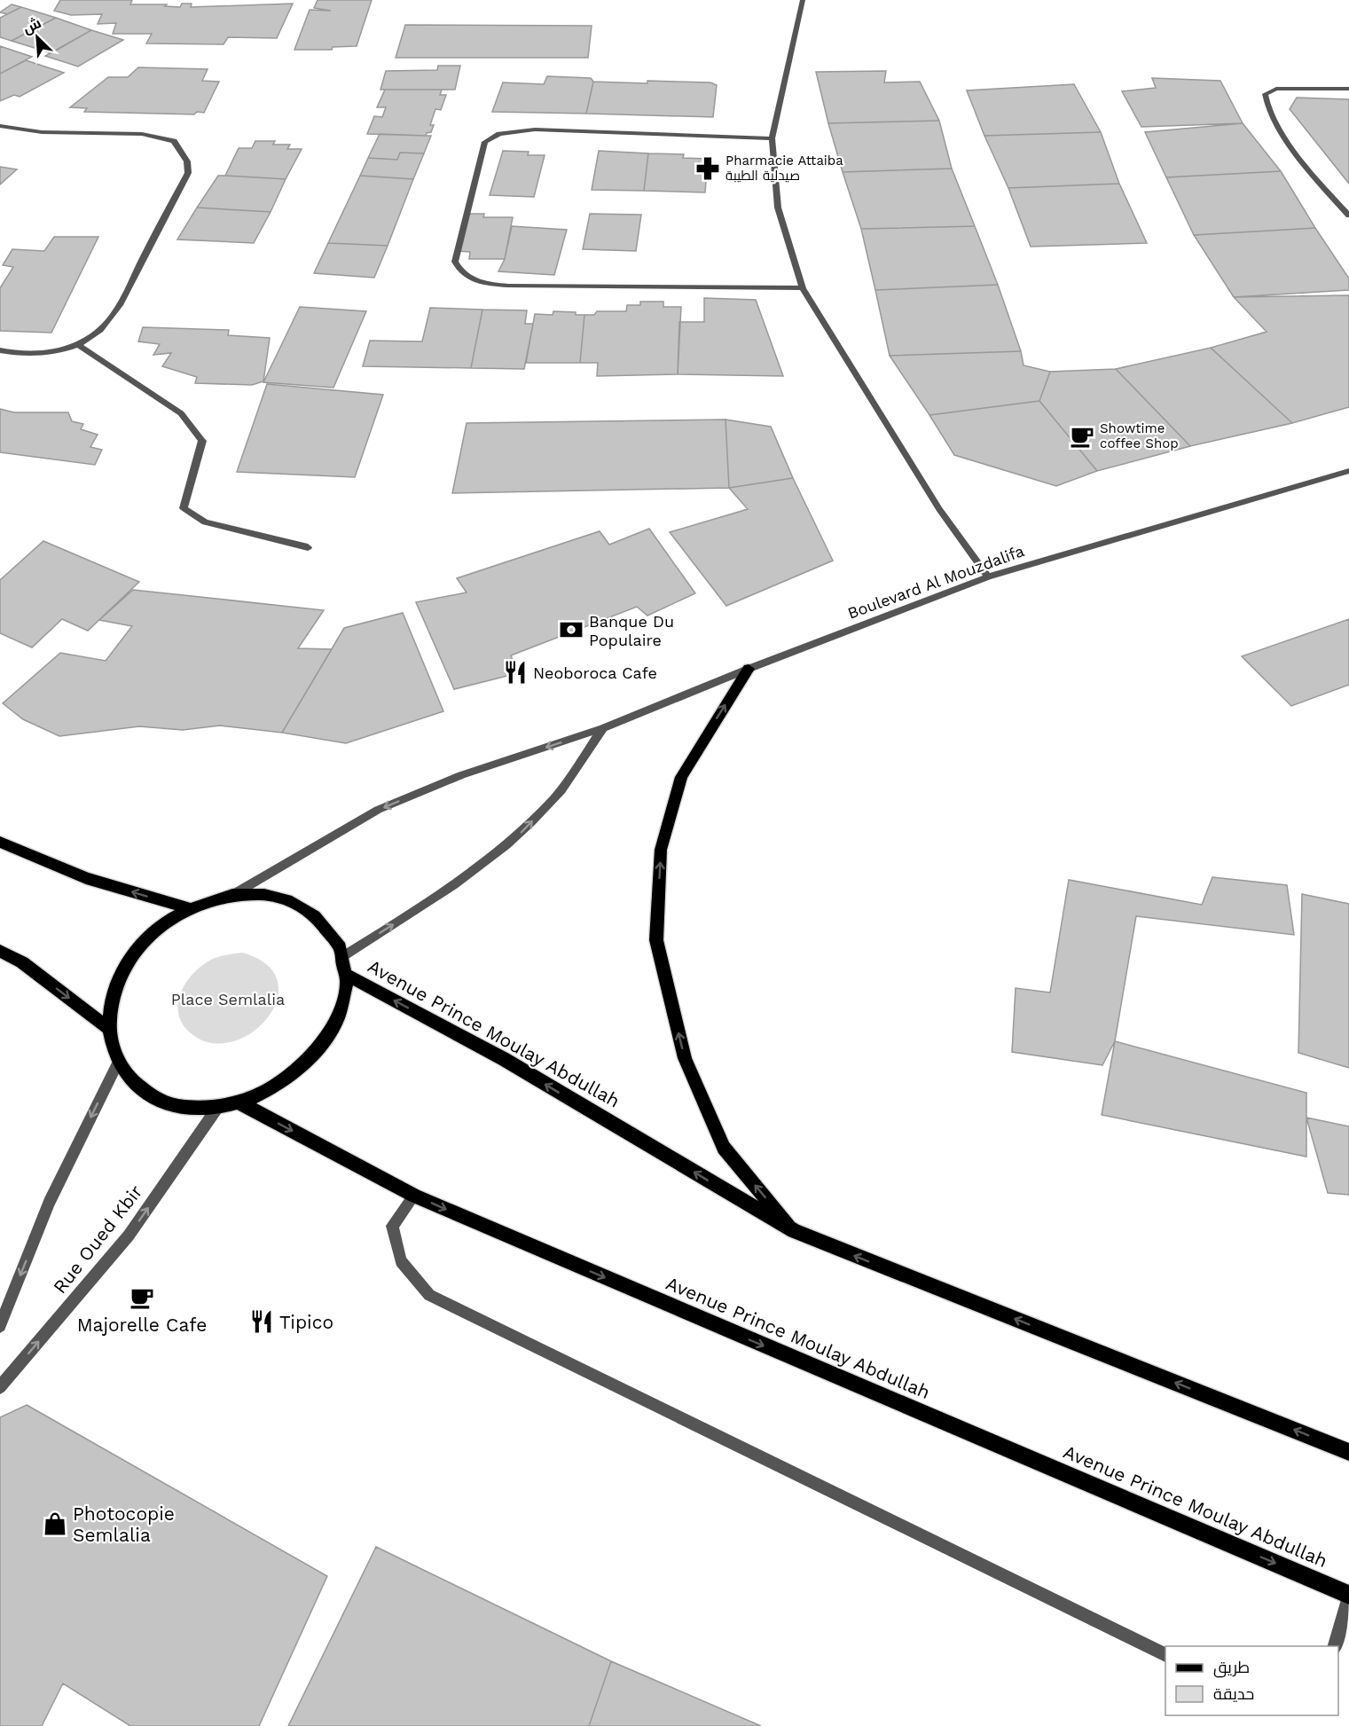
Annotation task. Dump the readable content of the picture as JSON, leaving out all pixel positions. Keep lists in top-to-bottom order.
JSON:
{
  "streets": {
    "main road": ["Avenue Prince Moulay Abdullah"],
    "street": ["Boulevard Al Mouzdalifa", "Rue Oued Kbir"]
  },
  "parks": ["Place Semlalia"],
  "places": {
    "pharmacy": ["Pharmacie Attaiba صيدلية الطيبة"],
    "cafe": ["Showtime coffee Shop", "Majorelle Cafe"],
    "bank": ["Banque Du Populaire"],
    "restaurant": ["Neoboroca Cafe", "Tipico"],
    "shop": ["Photocopie Semlalia"]
  },
  "legend": ["طريق", "حديقة"],
  "north": "top left"
}
